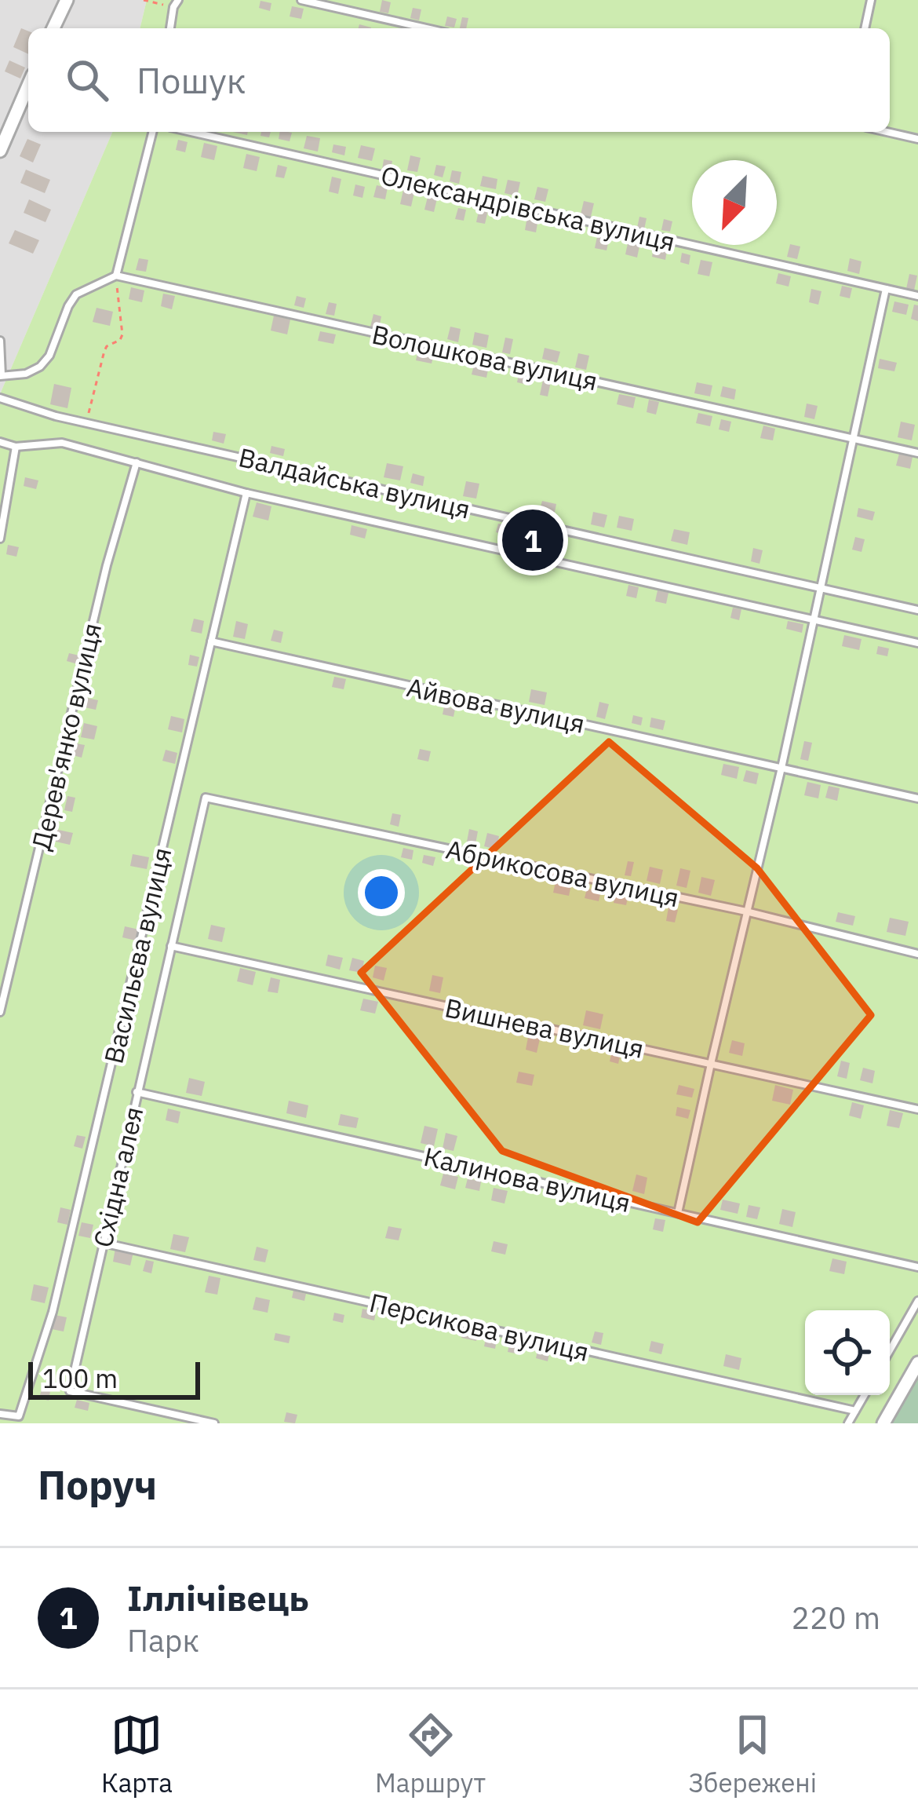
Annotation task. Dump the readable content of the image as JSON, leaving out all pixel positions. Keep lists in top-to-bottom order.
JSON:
{
  "streets": {
    "lane": [
      "Олександрівська вулиця",
      "Волошкова вулиця",
      "Валдайська вулиця",
      "Айвова вулиця",
      "Дерев'янко вулиця",
      "Абрикосова вулиця",
      "Васильєва вулиця",
      "Вишнева вулиця",
      "Східна алея",
      "Калинова вулиця",
      "Персикова вулиця"
    ]
  },
  "crossings": [
    ["Айвова вулиця", "Васильєва вулиця"],
    ["Абрикосова вулиця", "Східна алея"],
    ["Вишнева вулиця", "Східна алея"],
    ["Східна алея", "Калинова вулиця"],
    ["Східна алея", "Персикова вулиця"]
  ],
  "scale_bar": "100 m",
  "north": "bottom left",
  "page": {
    "search": "Пошук",
    "pins": "1",
    "scale": "100 m",
    "heading": "Поруч",
    "list": [
      {
        "mark": "1",
        "name": "Іллічівець",
        "note": "Парк",
        "value": "220 m"
      }
    ],
    "nav": ["Карта", "Маршрут", "Збережені"]
  }
}
